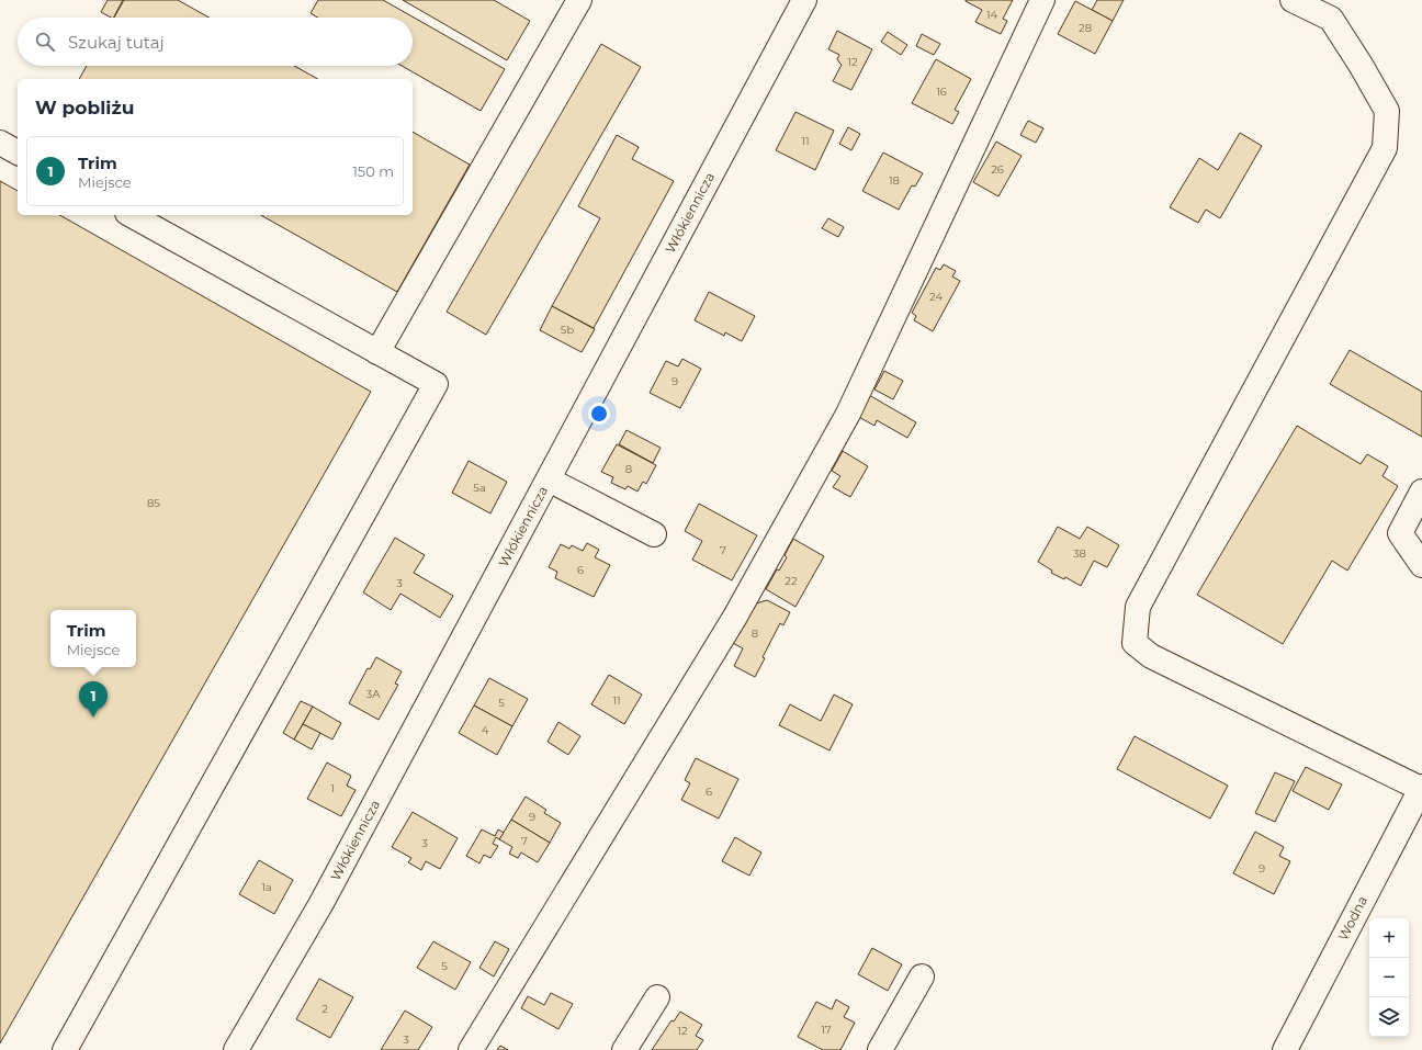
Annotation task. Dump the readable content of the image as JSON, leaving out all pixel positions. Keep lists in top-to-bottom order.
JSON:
{
  "streets": {
    "street": ["Włókiennicza", "Wodna"]
  },
  "house_numbers": [
    "14",
    "28",
    "12",
    "16",
    "11",
    "26",
    "18",
    "24",
    "5b",
    "9",
    "8",
    "5a",
    "85",
    "7",
    "38",
    "6",
    "22",
    "3",
    "8",
    "3A",
    "11",
    "5",
    "4",
    "1",
    "6",
    "9",
    "7",
    "3",
    "9",
    "1a",
    "5",
    "2",
    "17",
    "12",
    "3"
  ],
  "page": {
    "search": "Szukaj tutaj",
    "heading": "W pobliżu",
    "list": [
      {
        "mark": "1",
        "name": "Trim",
        "note": "Miejsce",
        "value": "150 m"
      }
    ],
    "popup": ["Trim", "Miejsce"],
    "pins": "1",
    "map_buttons": ["+", "−"]
  }
}
